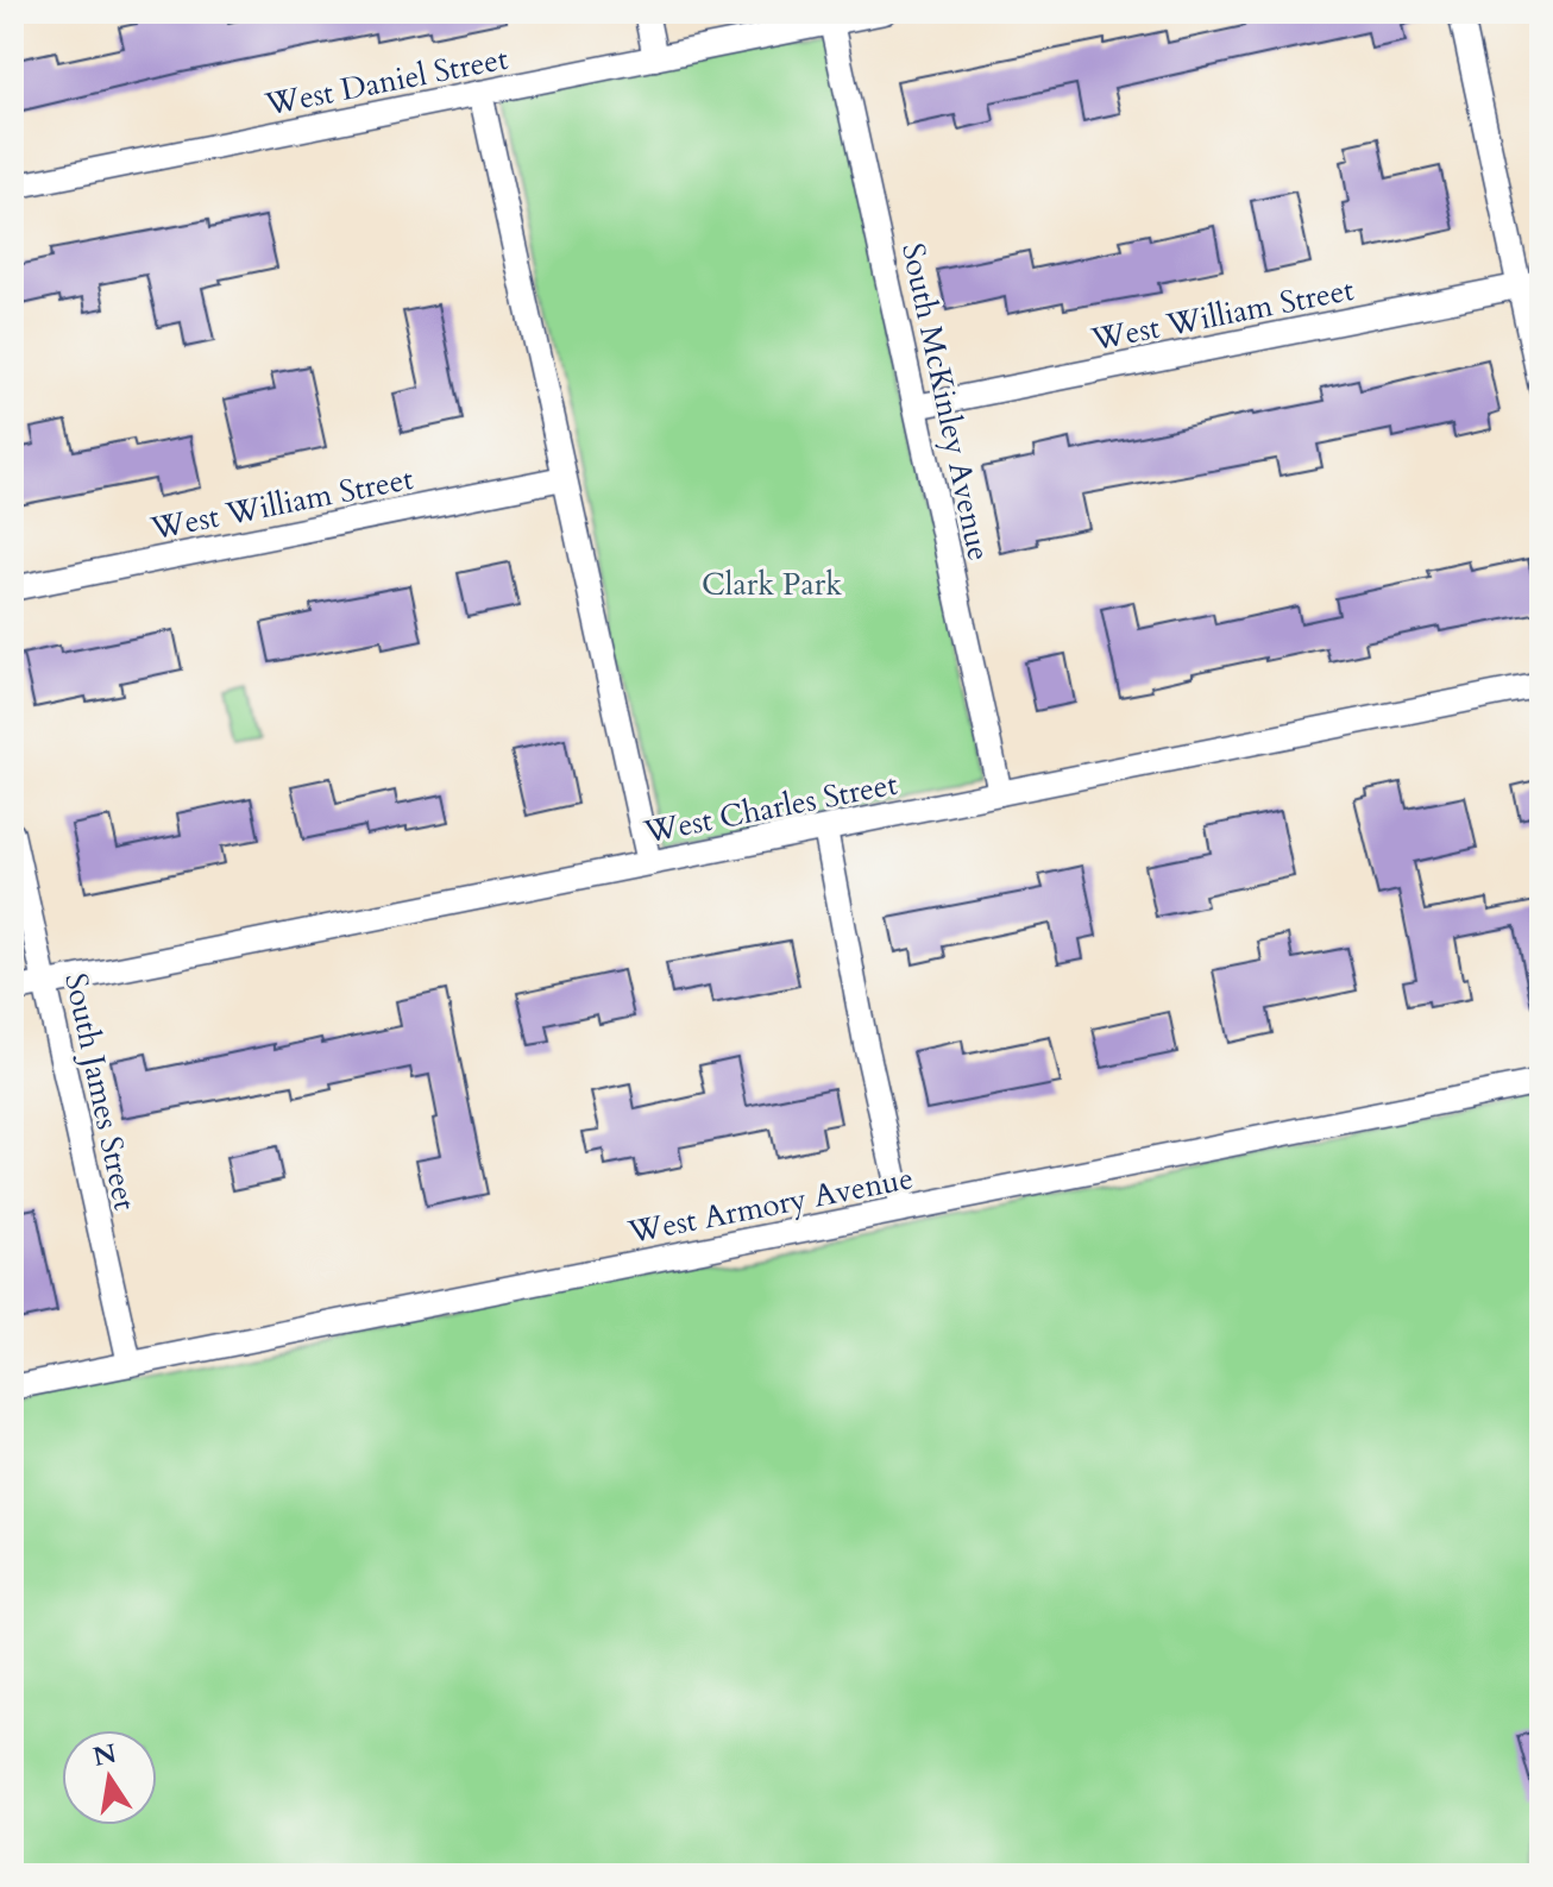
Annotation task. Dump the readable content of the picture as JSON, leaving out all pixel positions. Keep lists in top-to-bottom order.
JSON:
{
  "streets": {
    "street": [
      "West Daniel Street",
      "West William Street",
      "South McKinley Avenue",
      "West Charles Street",
      "South James Street",
      "West Armory Avenue"
    ]
  },
  "crossings": [
    ["West Daniel Street", "South McKinley Avenue"],
    ["West William Street", "South McKinley Avenue"],
    ["South McKinley Avenue", "West Charles Street"],
    ["West Charles Street", "South James Street"],
    ["South James Street", "West Armory Avenue"]
  ],
  "parks": ["Clark Park"],
  "north": "top"
}
